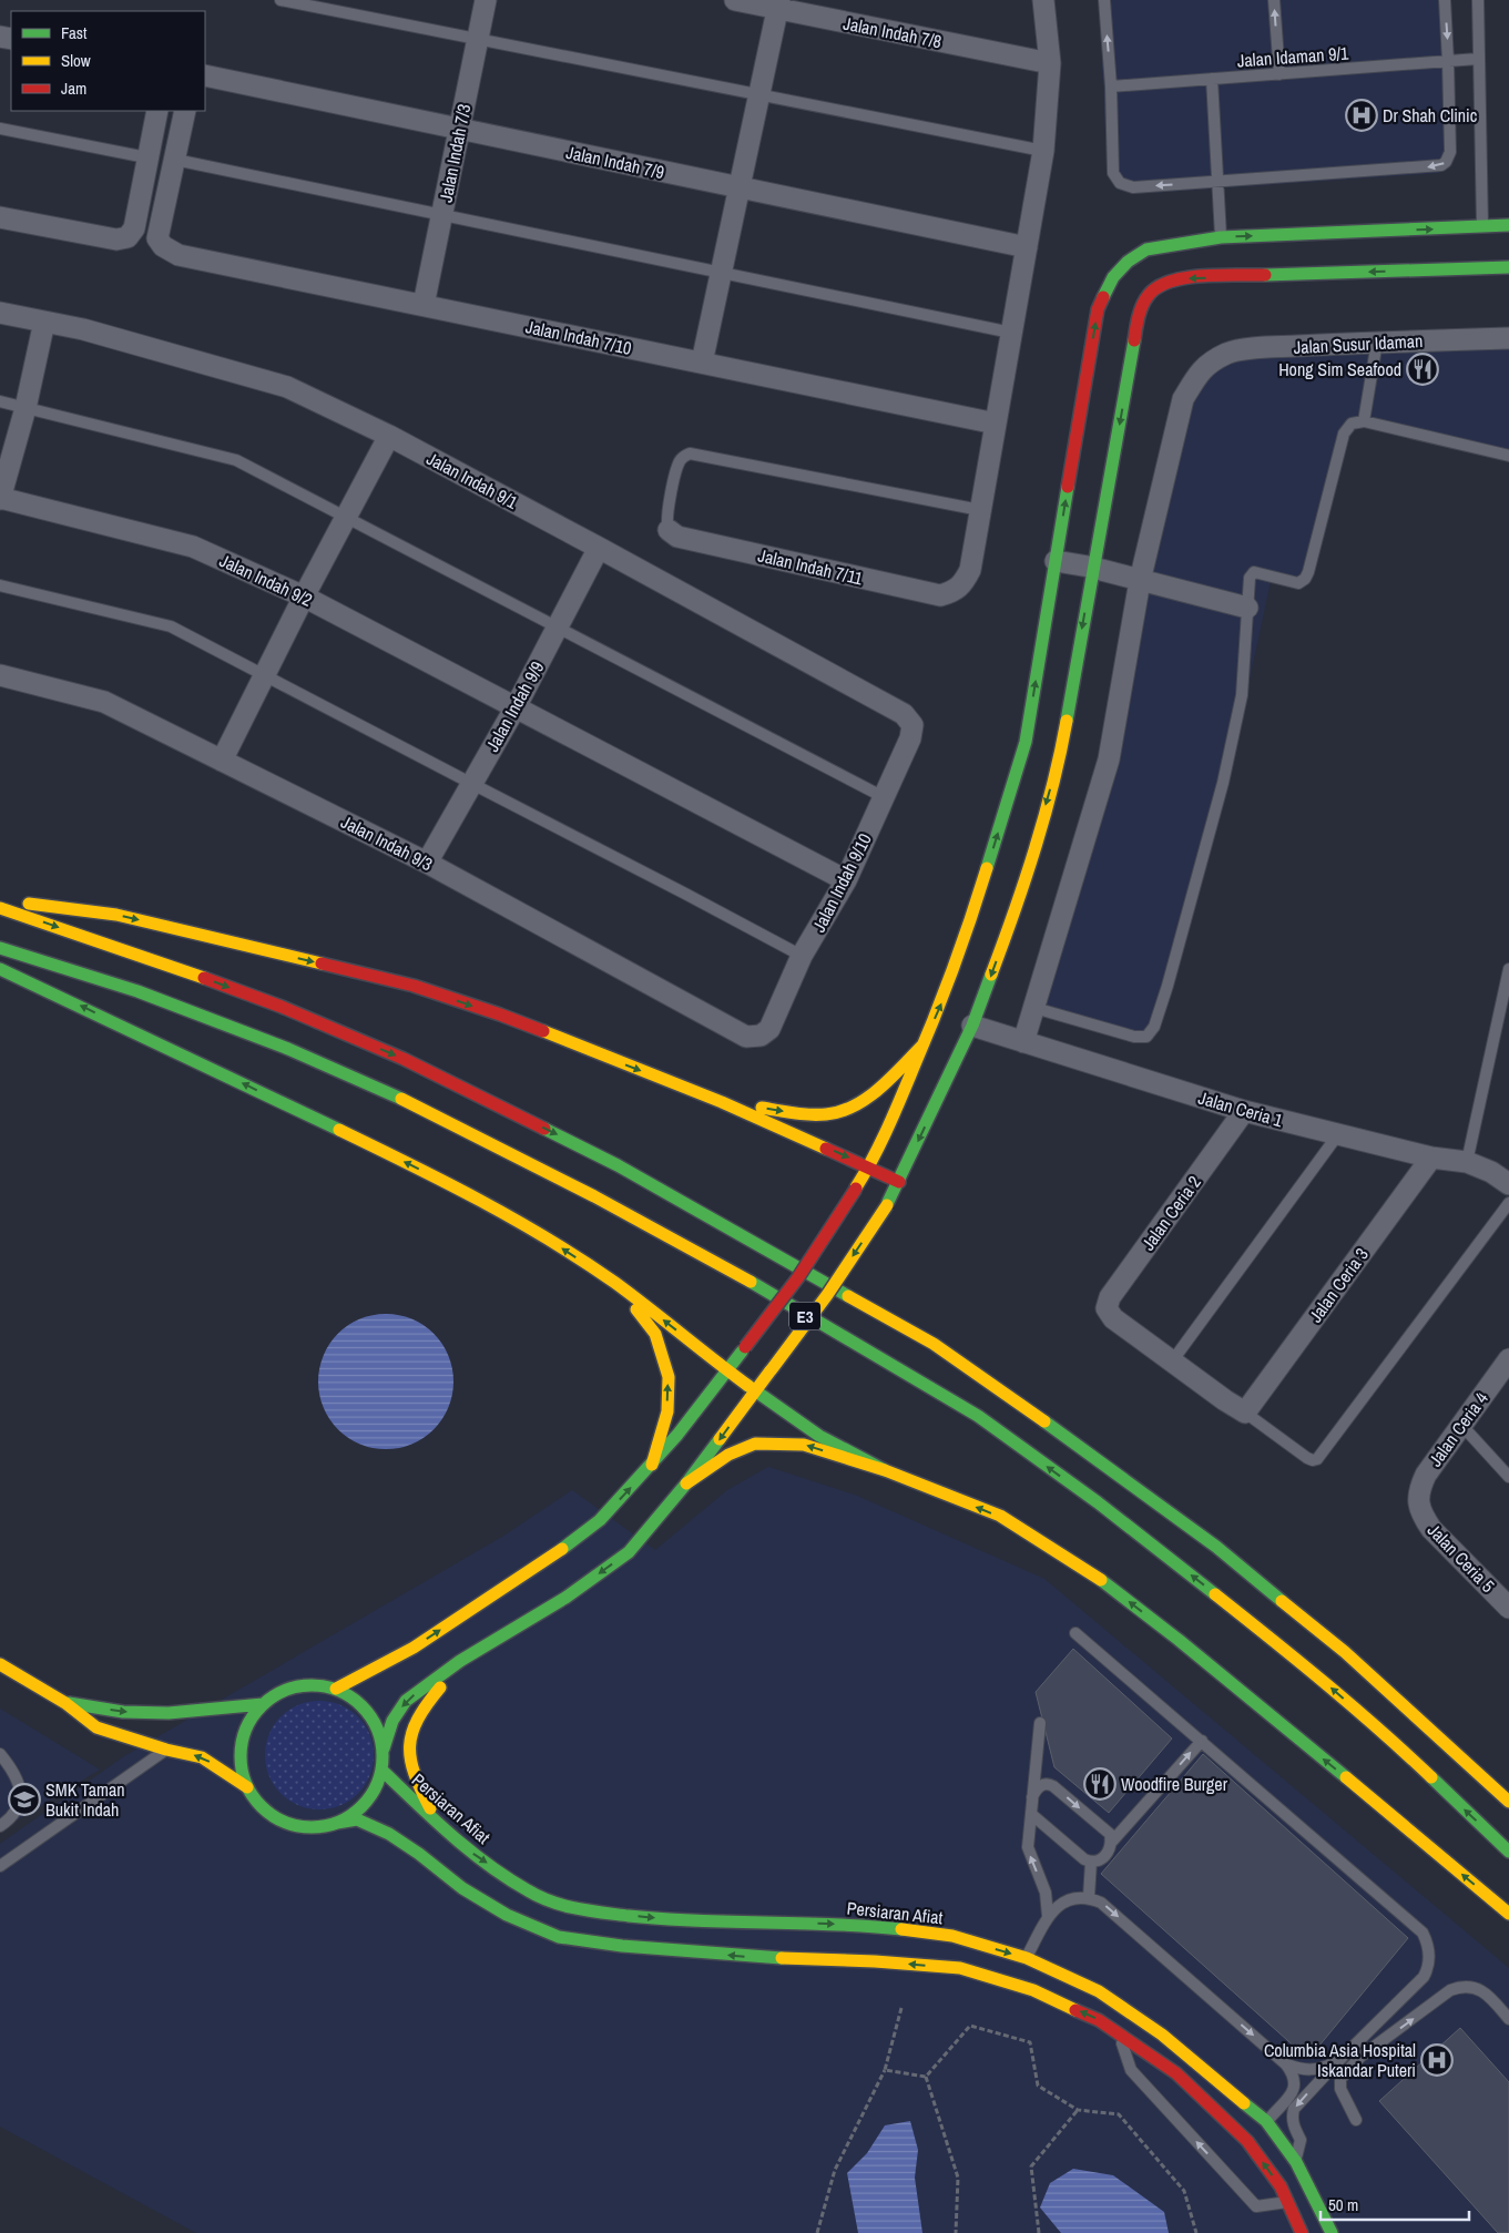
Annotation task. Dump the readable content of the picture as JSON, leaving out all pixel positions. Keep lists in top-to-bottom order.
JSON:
{
  "streets": {
    "main road": ["E3", "Persiaran Afiat"],
    "street": [
      "Jalan Indah 7/8",
      "Jalan Indah 7/3",
      "Jalan Indah 7/9",
      "Jalan Indah 7/10",
      "Jalan Susur Idaman",
      "Jalan Indah 9/1",
      "Jalan Indah 7/11",
      "Jalan Indah 9/2",
      "Jalan Indah 9/9",
      "Jalan Indah 9/3",
      "Jalan Indah 9/10",
      "Jalan Ceria 1",
      "Jalan Ceria 2",
      "Jalan Ceria 3",
      "Jalan Ceria 4",
      "Jalan Ceria 5"
    ],
    "lane": ["Jalan Idaman 9/1"]
  },
  "crossings": [
    ["Jalan Indah 7/3", "Jalan Indah 7/9"],
    ["Jalan Indah 7/3", "Jalan Indah 7/10"],
    ["Jalan Susur Idaman", "Jalan Ceria 1"],
    ["Jalan Indah 9/1", "Jalan Indah 9/9"],
    ["Jalan Indah 9/1", "Jalan Indah 9/10"],
    ["Jalan Indah 9/2", "Jalan Indah 9/9"],
    ["Jalan Indah 9/2", "Jalan Indah 9/10"],
    ["Jalan Indah 9/9", "Jalan Indah 9/3"],
    ["Jalan Indah 9/3", "Jalan Indah 9/10"],
    ["Jalan Ceria 1", "Jalan Ceria 2"],
    ["Jalan Ceria 1", "Jalan Ceria 3"],
    ["Jalan Ceria 4", "Jalan Ceria 5"]
  ],
  "places": {
    "hospital": ["Dr Shah Clinic", "Columbia Asia Hospital Iskandar Puteri"],
    "restaurant": ["Hong Sim Seafood", "Woodfire Burger"],
    "school or university": ["SMK Taman Bukit Indah"]
  },
  "legend": ["Fast", "Slow", "Jam"],
  "scale_bar": "50 m"
}
